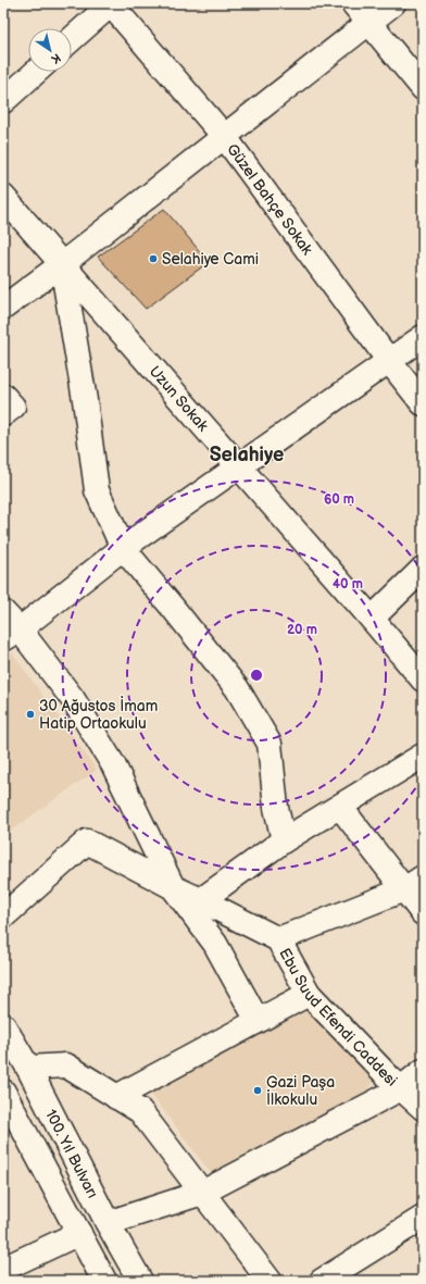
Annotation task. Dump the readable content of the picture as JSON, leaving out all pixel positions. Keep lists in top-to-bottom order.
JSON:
{
  "streets": {
    "street": [
      "Güzel Bahçe Sokak",
      "Uzun Sokak",
      "Ebu Suud Efendi Caddesi",
      "100. Yıl Bulvarı"
    ]
  },
  "districts": ["Selahiye"],
  "places": ["Selahiye Cami", "30 Ağustos İmam Hatip Ortaokulu", "Gazi Paşa İlkokulu"],
  "north": "bottom right",
  "rings": ["60 m", "40 m", "20 m"]
}
